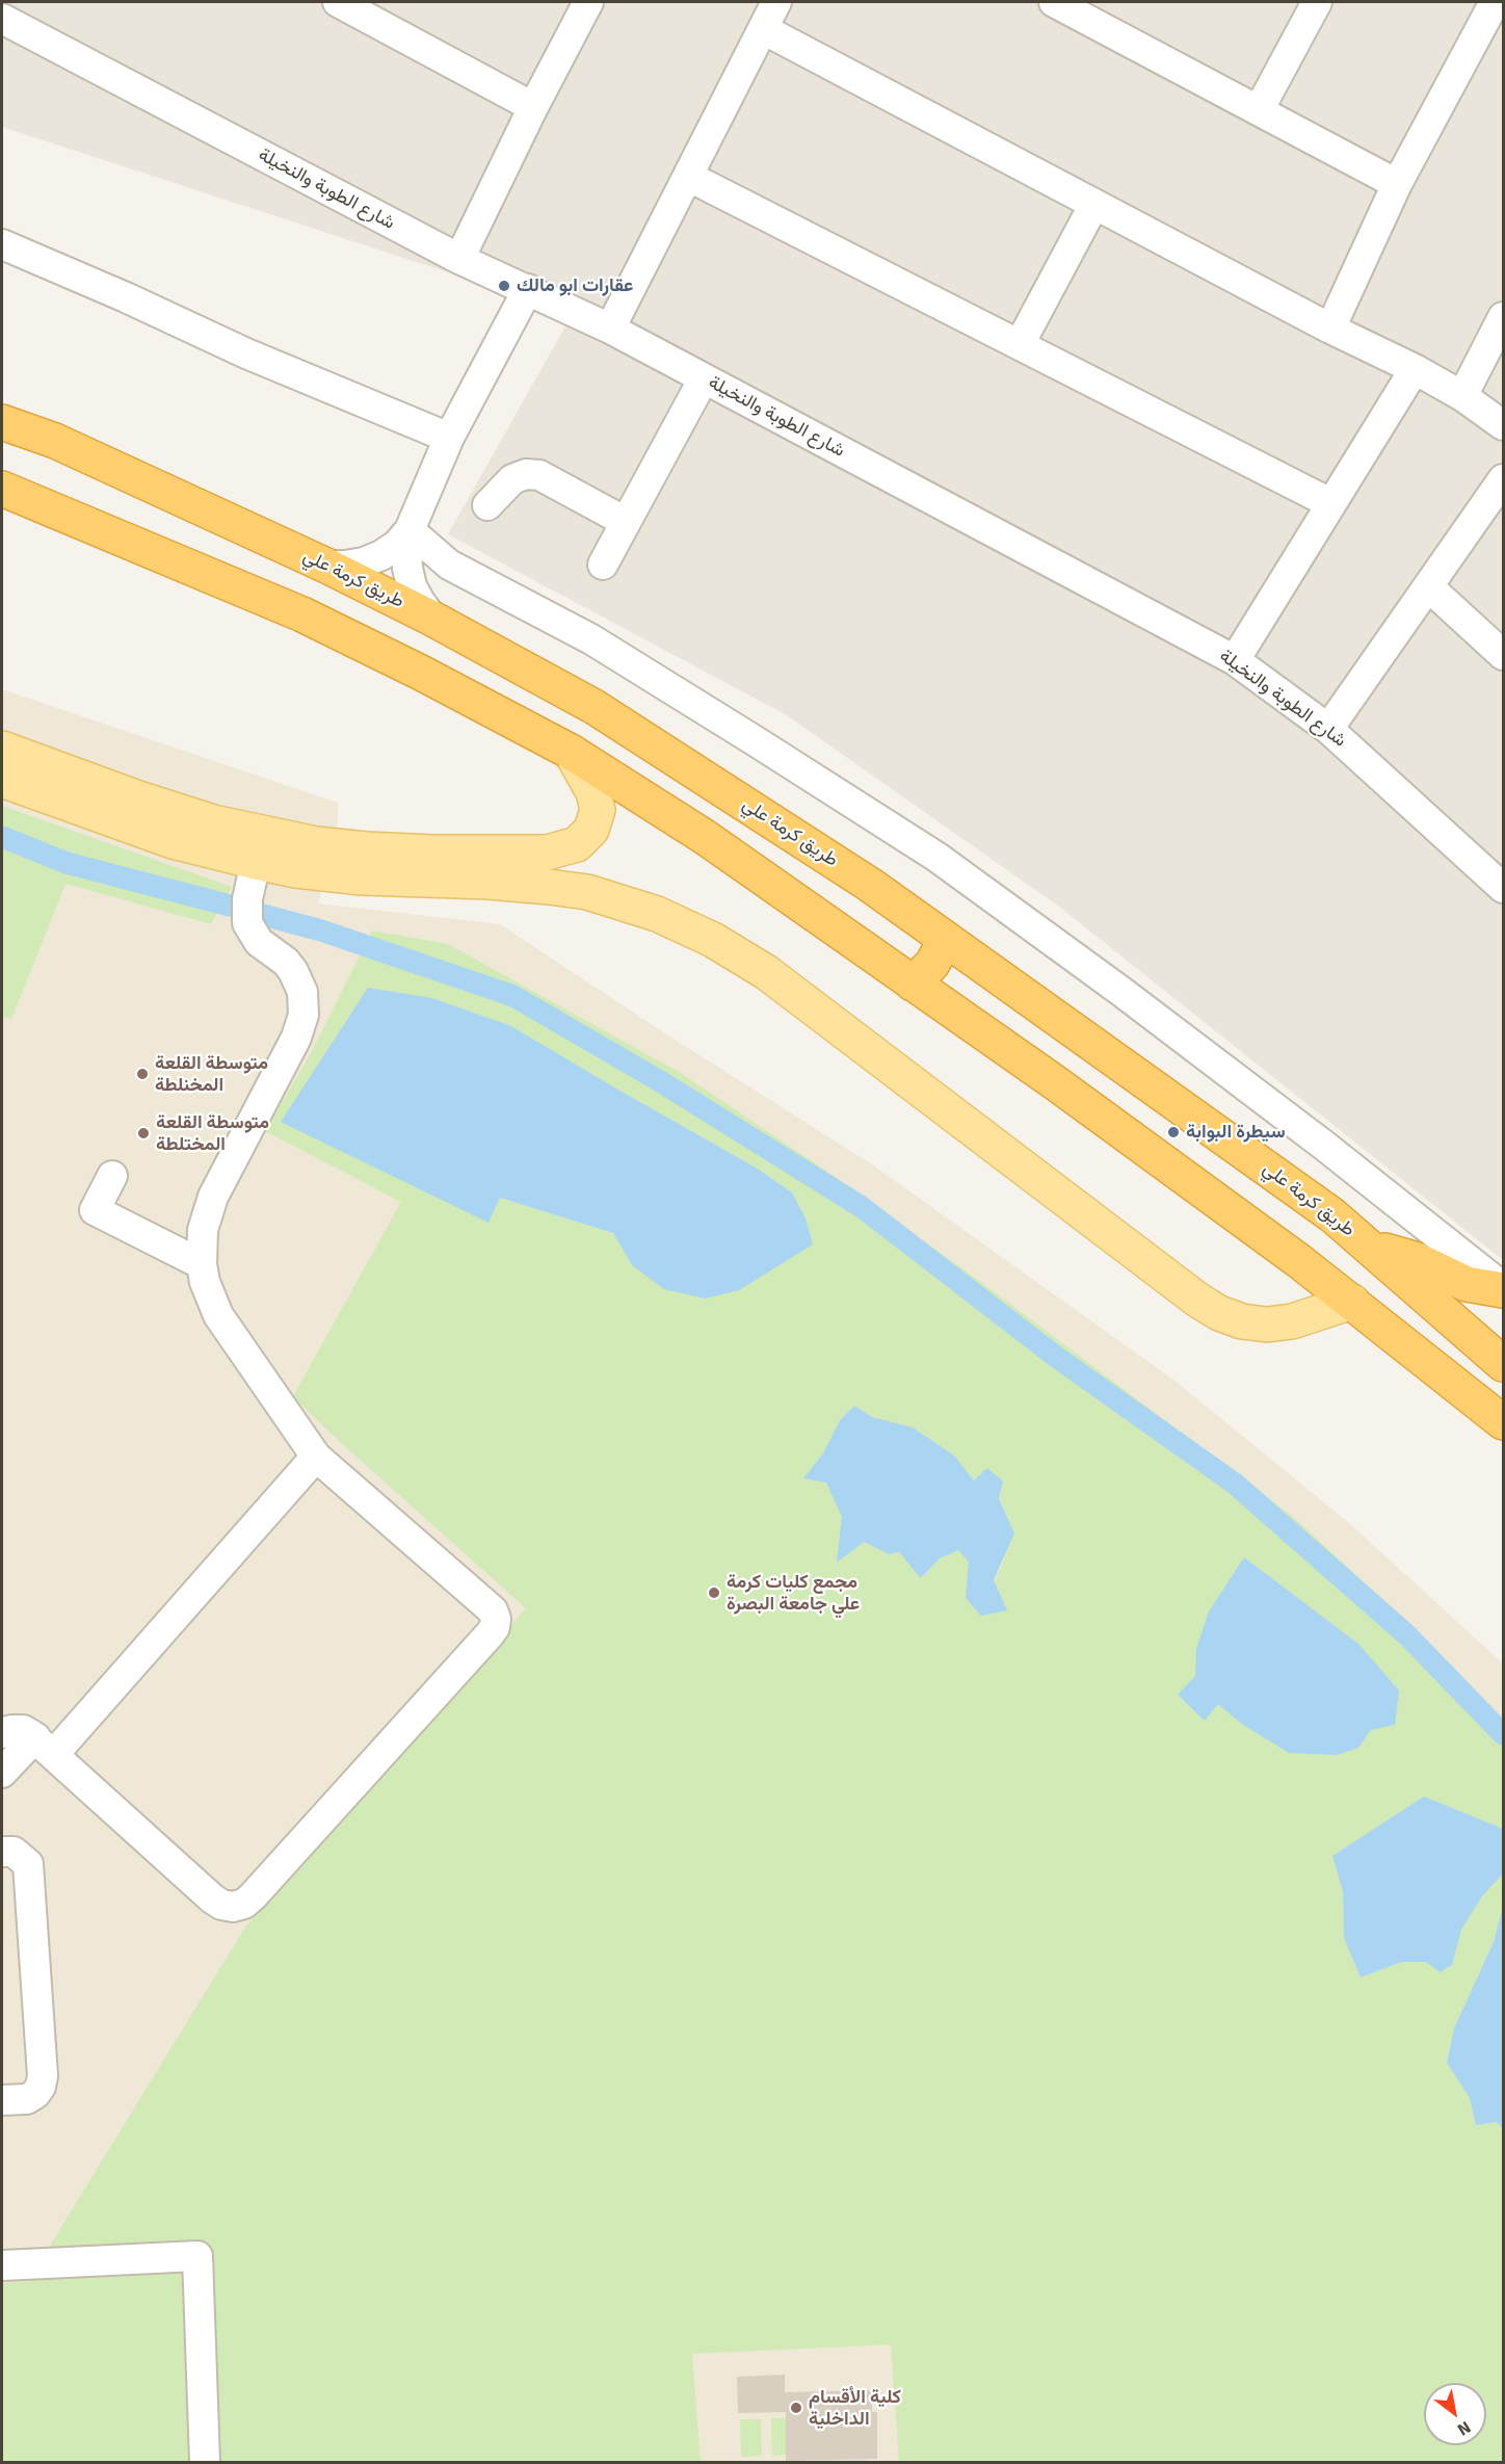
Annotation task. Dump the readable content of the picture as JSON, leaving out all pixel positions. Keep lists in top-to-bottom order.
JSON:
{
  "streets": {
    "highway": ["طريق كرمة علي"],
    "street": ["شارع الطوبة والنخيلة"]
  },
  "places": [
    "عقارات ابو مالك",
    "متوسطة القلعة المخنلطة",
    "سيطرة البوابة",
    "متوسطة القلعة المختلطة",
    "مجمع كليات كرمة علي جامعة البصرة",
    "كلية الأقسام الداخلية"
  ],
  "north": "bottom right"
}
